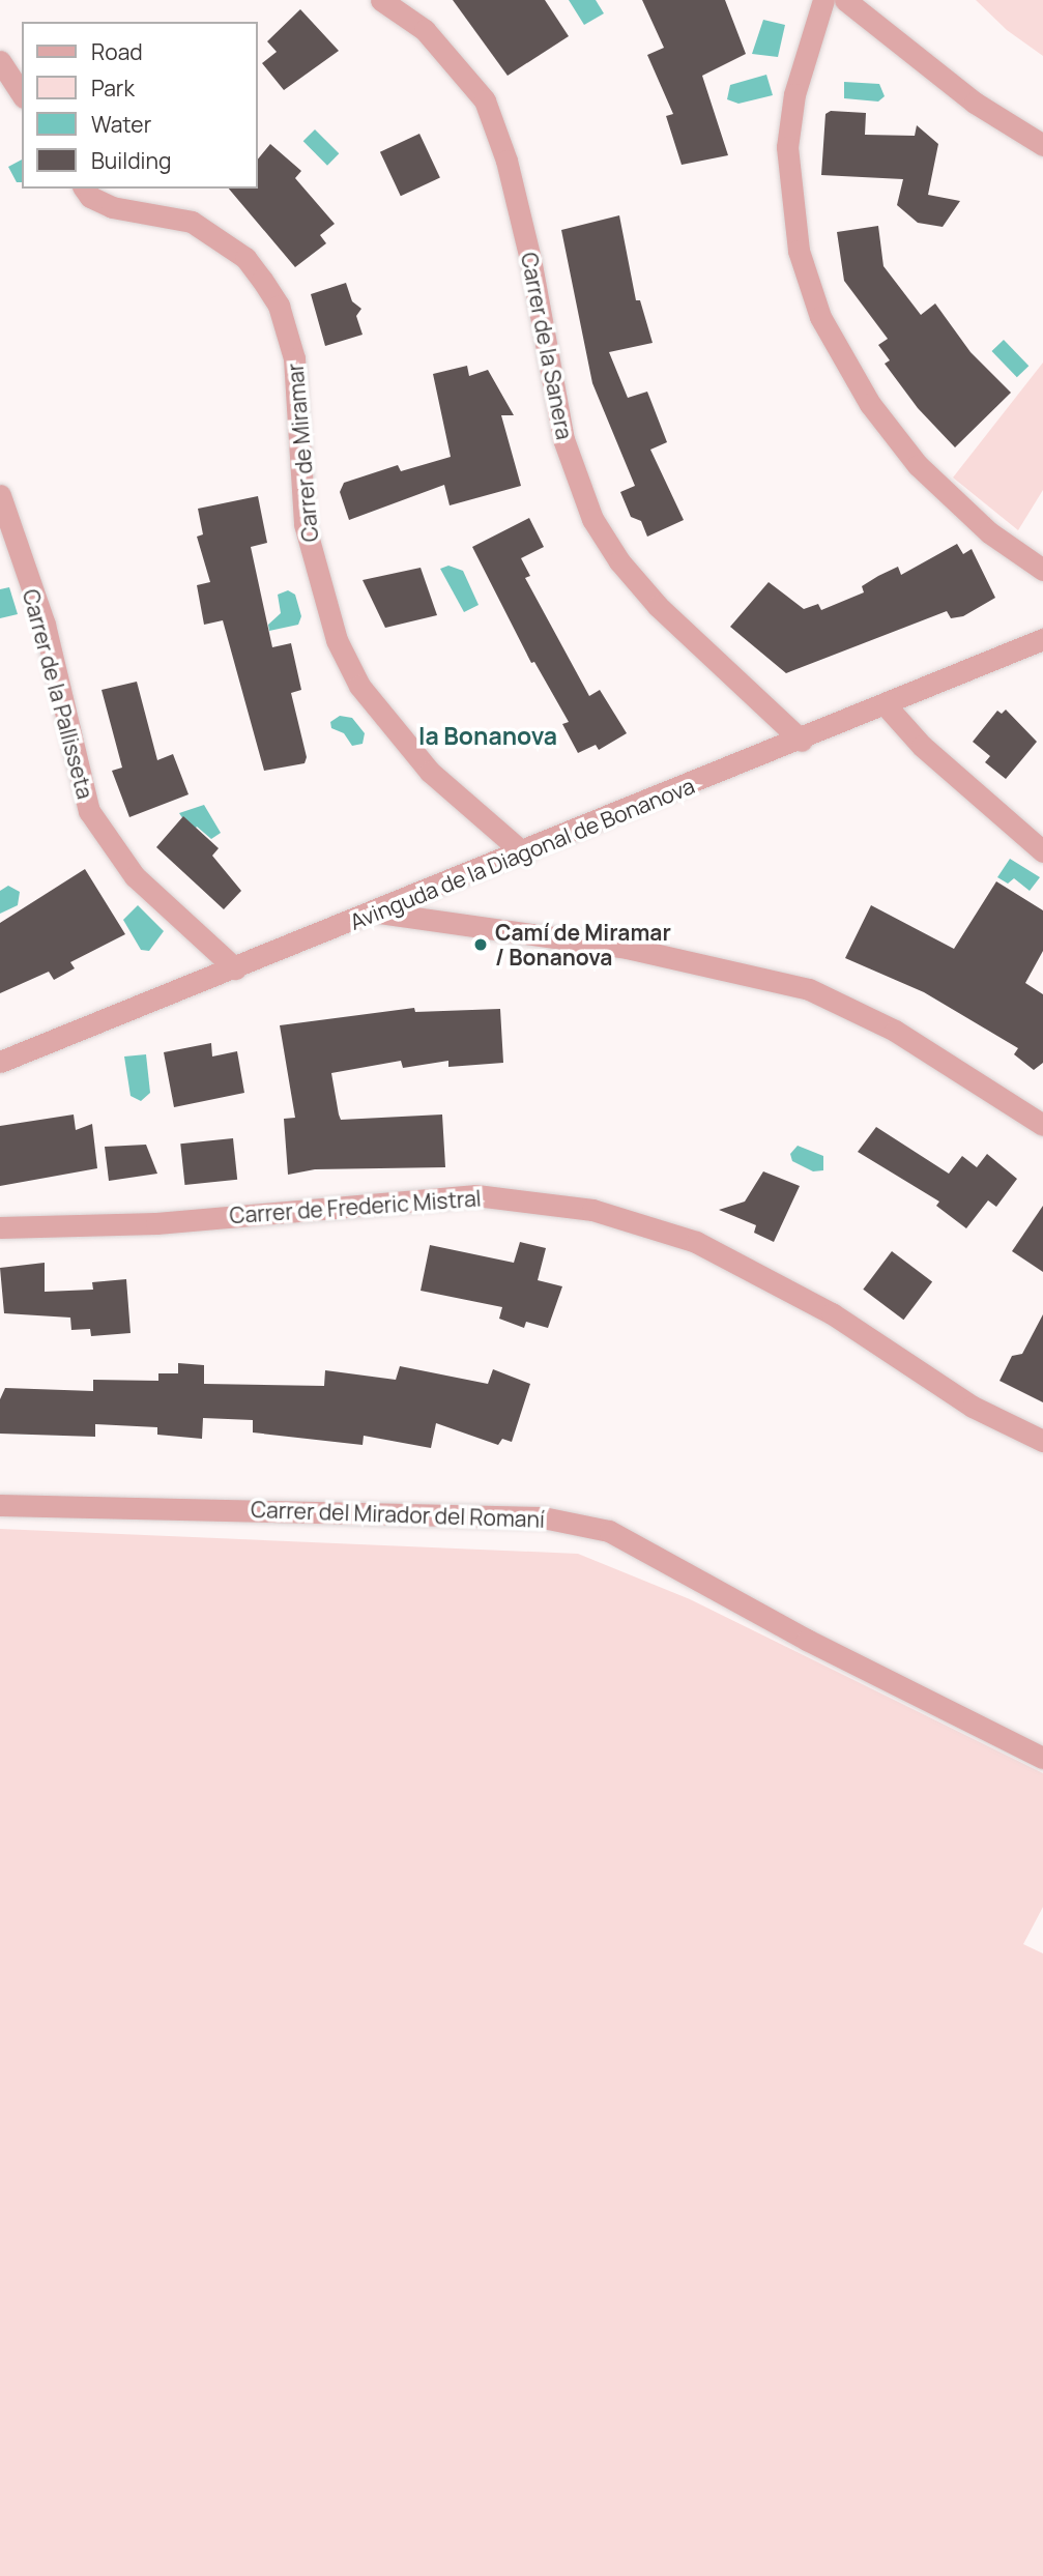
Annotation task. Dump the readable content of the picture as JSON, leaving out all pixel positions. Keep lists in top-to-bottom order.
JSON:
{
  "streets": {
    "street": [
      "Carrer de la Sanera",
      "Carrer de Miramar",
      "Carrer de la Pallisseta",
      "Avinguda de la Diagonal de Bonanova",
      "Carrer de Frederic Mistral",
      "Carrer del Mirador del Romaní"
    ]
  },
  "crossings": [
    ["Carrer de la Sanera", "Avinguda de la Diagonal de Bonanova"],
    ["Carrer de Miramar", "Avinguda de la Diagonal de Bonanova"],
    ["Carrer de la Pallisseta", "Avinguda de la Diagonal de Bonanova"]
  ],
  "districts": ["la Bonanova"],
  "places": ["Camí de Miramar / Bonanova"],
  "legend": [
    "Road",
    "Park",
    "Water",
    "Building"
  ]
}
